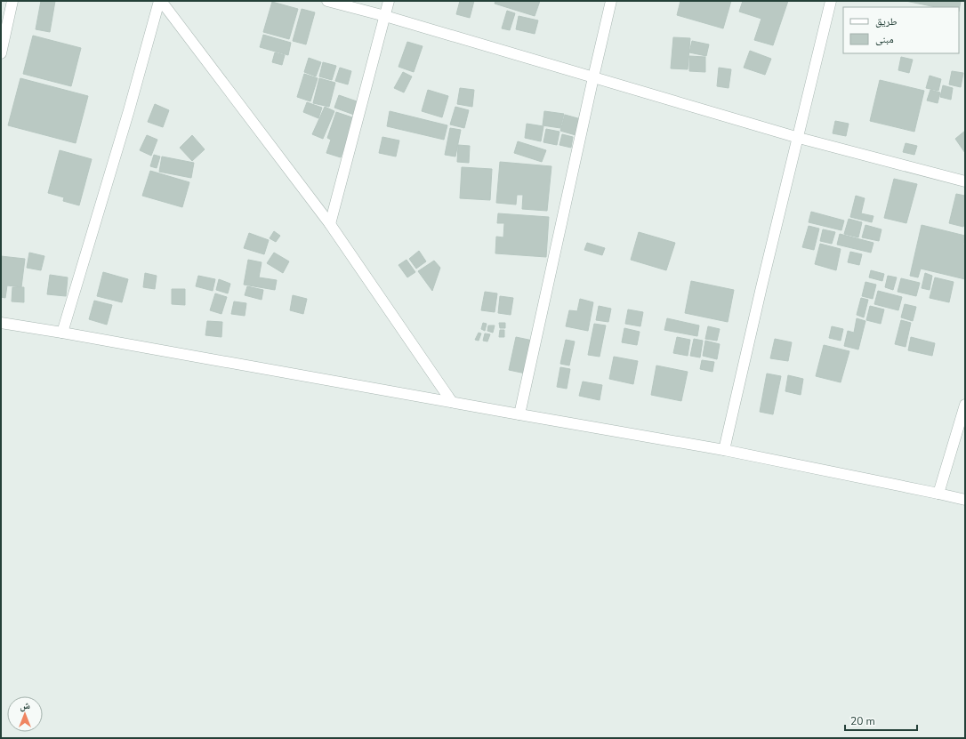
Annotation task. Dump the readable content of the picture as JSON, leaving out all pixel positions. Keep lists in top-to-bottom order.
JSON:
{
  "legend": ["طريق", "مبنى"],
  "scale_bar": "20 m",
  "north": "top"
}
